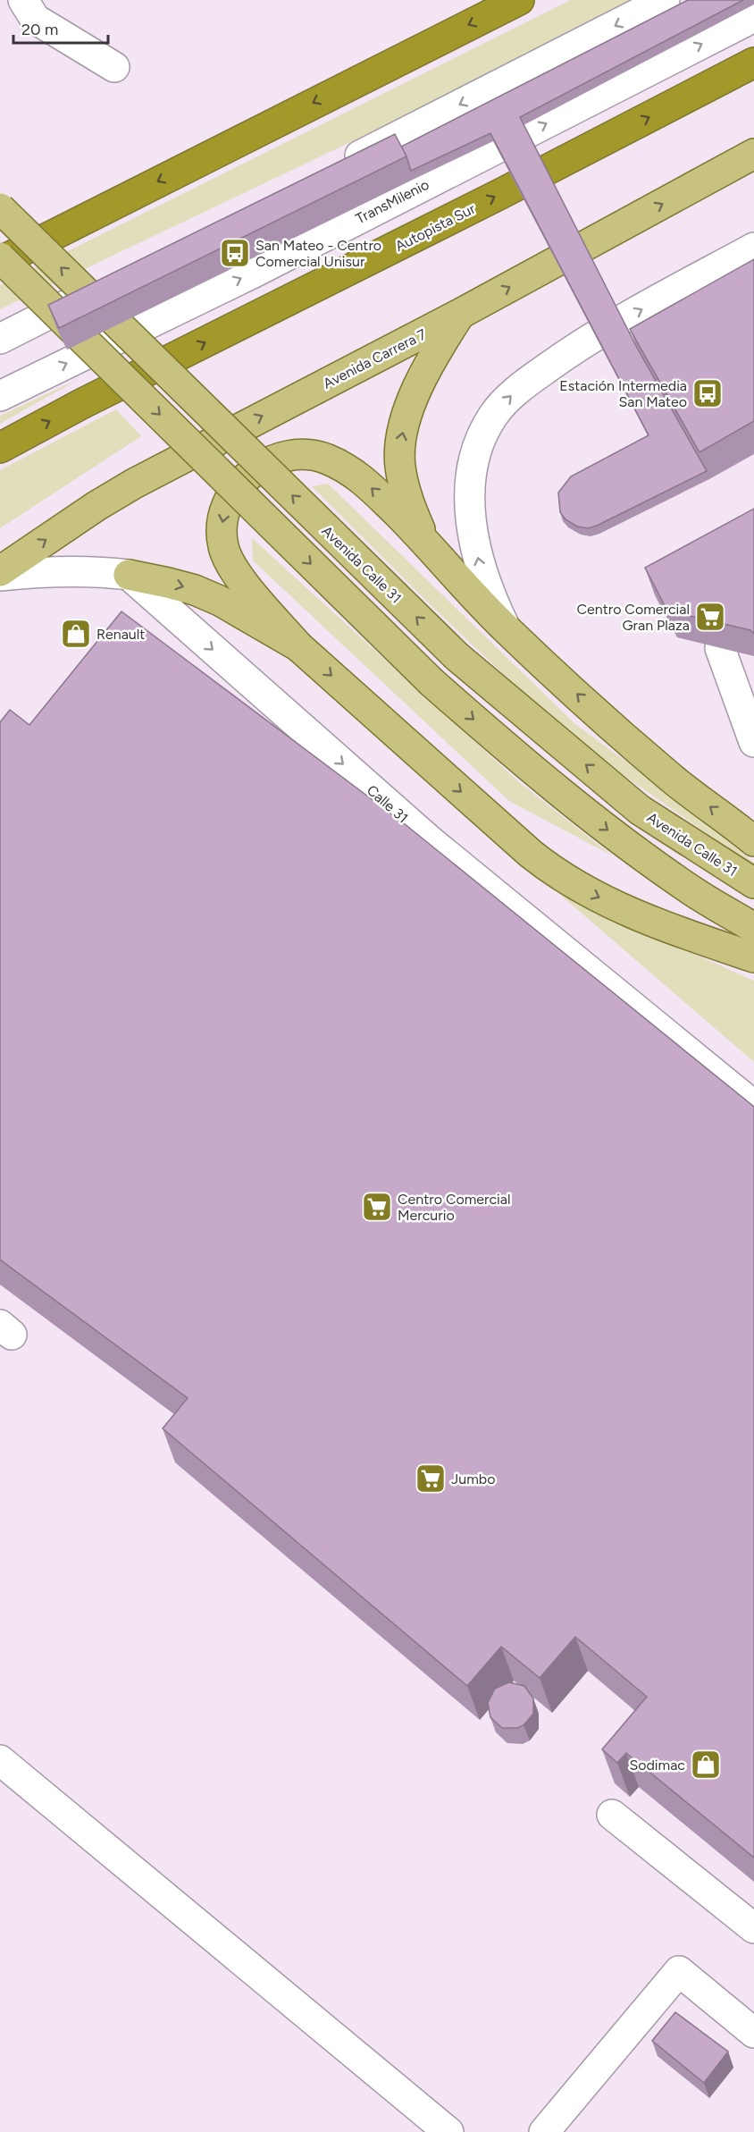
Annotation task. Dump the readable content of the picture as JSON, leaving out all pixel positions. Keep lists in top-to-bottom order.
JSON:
{
  "streets": {
    "highway": ["Autopista Sur"],
    "main road": ["Avenida Carrera 7", "Avenida Calle 31"],
    "street": ["TransMilenio", "Calle 31"]
  },
  "one_way": ["Avenida Carrera 7", "Calle 31"],
  "places": {
    "bus stop": ["San Mateo - Centro Comercial Unisur", "Estación Intermedia San Mateo"],
    "supermarket": ["Centro Comercial Gran Plaza", "Centro Comercial Mercurio", "Jumbo"],
    "shop": ["Renault", "Sodimac"]
  },
  "scale_bar": "20 m"
}
